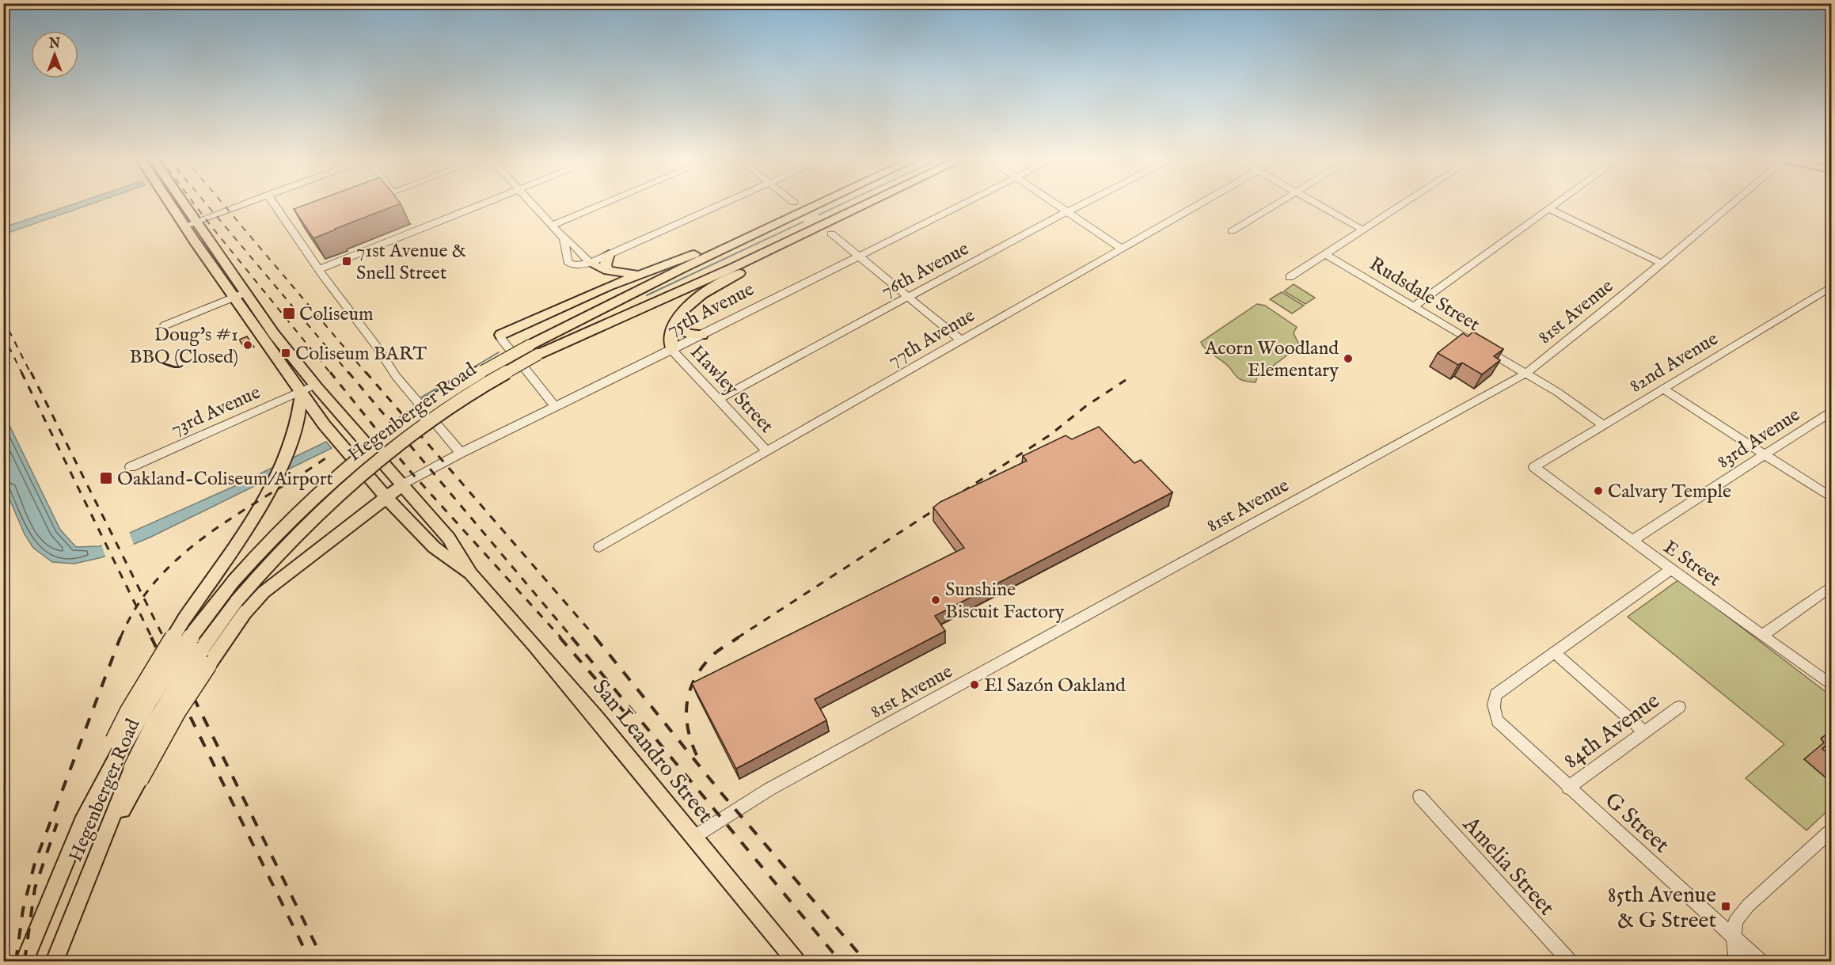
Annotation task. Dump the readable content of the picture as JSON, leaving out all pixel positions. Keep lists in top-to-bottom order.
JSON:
{
  "streets": {
    "main road": ["75th Avenue", "Hegenberger Road", "San Leandro Street"],
    "street": [
      "76th Avenue",
      "Rudsdale Street",
      "81st Avenue",
      "77th Avenue",
      "82nd Avenue",
      "Hawley Street",
      "73rd Avenue",
      "83rd Avenue",
      "E Street",
      "84th Avenue",
      "G Street",
      "Amelia Street"
    ]
  },
  "crossings": [
    ["76th Avenue", "Hawley Street"],
    ["Rudsdale Street", "81st Avenue"],
    ["Rudsdale Street", "82nd Avenue"],
    ["75th Avenue", "Hawley Street"],
    ["75th Avenue", "Hegenberger Road"],
    ["75th Avenue", "San Leandro Street"],
    ["81st Avenue", "San Leandro Street"],
    ["77th Avenue", "Hawley Street"],
    ["82nd Avenue", "E Street"],
    ["73rd Avenue", "San Leandro Street"],
    ["83rd Avenue", "E Street"],
    ["84th Avenue", "G Street"]
  ],
  "places": {
    "transit": [
      "71st Avenue & Snell Street",
      "Coliseum",
      "Coliseum BART",
      "Oakland-Coliseum/Airport",
      "85th Avenue & G Street"
    ],
    "other": [
      "Doug's #1 BBQ (Closed)",
      "Acorn Woodland Elementary",
      "Calvary Temple",
      "Sunshine Biscuit Factory",
      "El Sazón Oakland"
    ]
  },
  "north": "top"
}
